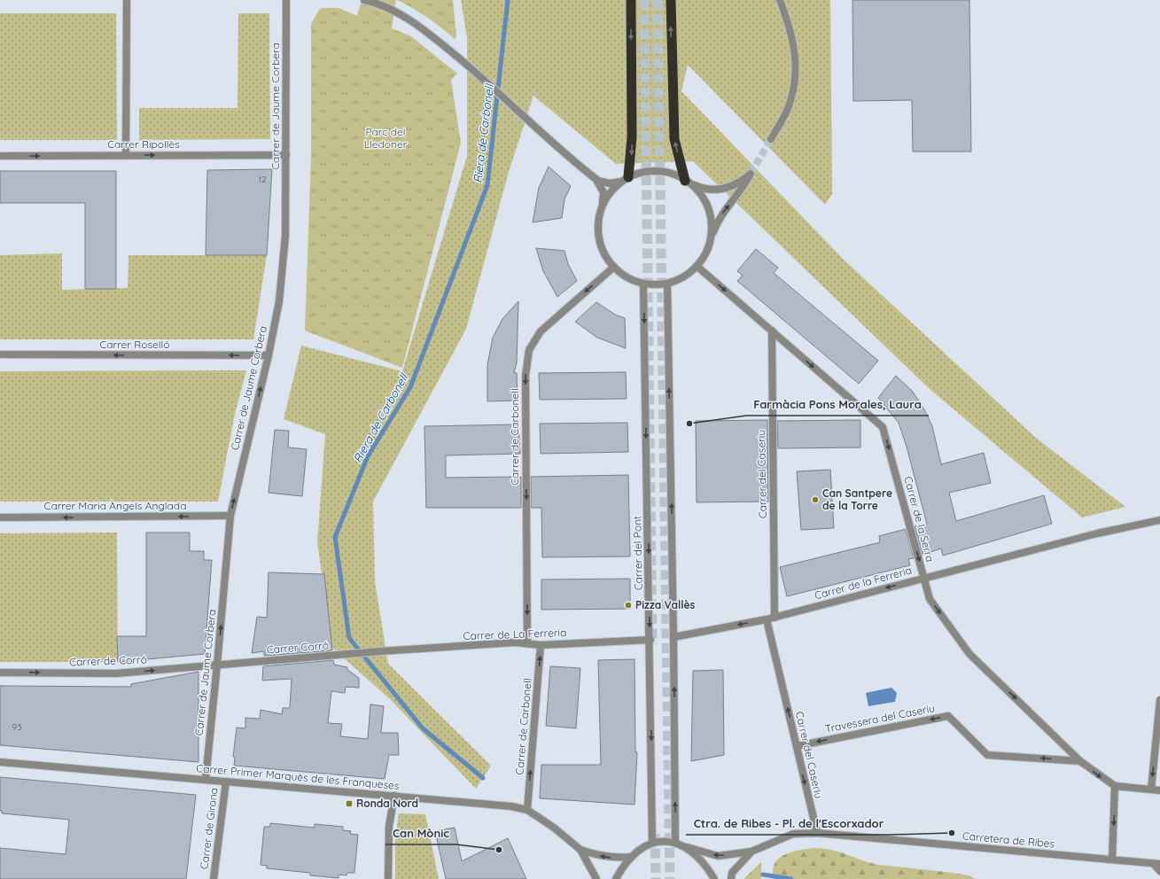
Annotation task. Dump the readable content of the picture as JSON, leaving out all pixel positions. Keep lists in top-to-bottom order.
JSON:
{
  "streets": {
    "street": [
      "Carrer de Jaume Corbera",
      "Carrer Ripollès",
      "Carrer Roselló",
      "Carrer de Carbonell",
      "Carrer del Caseriu",
      "Carrer Maria Àngels Anglada",
      "Carrer de la Serra",
      "Carrer del Pont",
      "Carrer de la Ferreria",
      "Carrer de La Ferreria",
      "Carrer Corró",
      "Carrer de Corró",
      "Travessera del Caseriu",
      "Carrer Primer Marquès de les Franqueses",
      "Carrer de Girona",
      "Carretera de Ribes"
    ]
  },
  "crossings": [
    ["Carrer de Jaume Corbera", "Carrer Ripollès"],
    ["Carrer de Jaume Corbera", "Carrer Roselló"],
    ["Carrer de Jaume Corbera", "Carrer Maria Àngels Anglada"],
    ["Carrer de Jaume Corbera", "Carrer Corró"],
    ["Carrer de Jaume Corbera", "Carrer de Corró"],
    ["Carrer de Jaume Corbera", "Carrer Primer Marquès de les Franqueses"],
    ["Carrer de Carbonell", "Carrer de la Serra"],
    ["Carrer de Carbonell", "Carrer del Pont"],
    ["Carrer de Carbonell", "Carrer de La Ferreria"],
    ["Carrer de Carbonell", "Carrer Primer Marquès de les Franqueses"],
    ["Carrer del Caseriu", "Carrer de la Serra"],
    ["Carrer del Caseriu", "Carrer de la Ferreria"],
    ["Carrer del Caseriu", "Travessera del Caseriu"],
    ["Carrer del Caseriu", "Carretera de Ribes"],
    ["Carrer de la Serra", "Carrer del Pont"],
    ["Carrer de la Serra", "Carrer de la Ferreria"],
    ["Carrer de la Serra", "Travessera del Caseriu"],
    ["Carrer del Pont", "Carrer de La Ferreria"],
    ["Carrer de La Ferreria", "Carrer Corró"],
    ["Carrer Corró", "Carrer de Corró"],
    ["Carrer Primer Marquès de les Franqueses", "Carrer de Girona"]
  ],
  "one_way": [
    "Carrer de Jaume Corbera",
    "Carrer Ripollès",
    "Carrer Roselló",
    "Carrer Maria Àngels Anglada",
    "Carrer de la Serra",
    "Carrer de la Ferreria",
    "Carrer de Corró",
    "Travessera del Caseriu"
  ],
  "water": ["Riera de Carbonell"],
  "parks": ["Parc del Lledoner"],
  "places": {
    "other": [
      "Farmàcia Pons Morales, Laura",
      "Can Santpere de la Torre",
      "Pizza Vallès",
      "Ctra. de Ribes - Pl. de l'Escorxador",
      "Can Mònic"
    ],
    "transit": ["Ronda Nord"]
  },
  "house_numbers": ["12", "93"]
}
